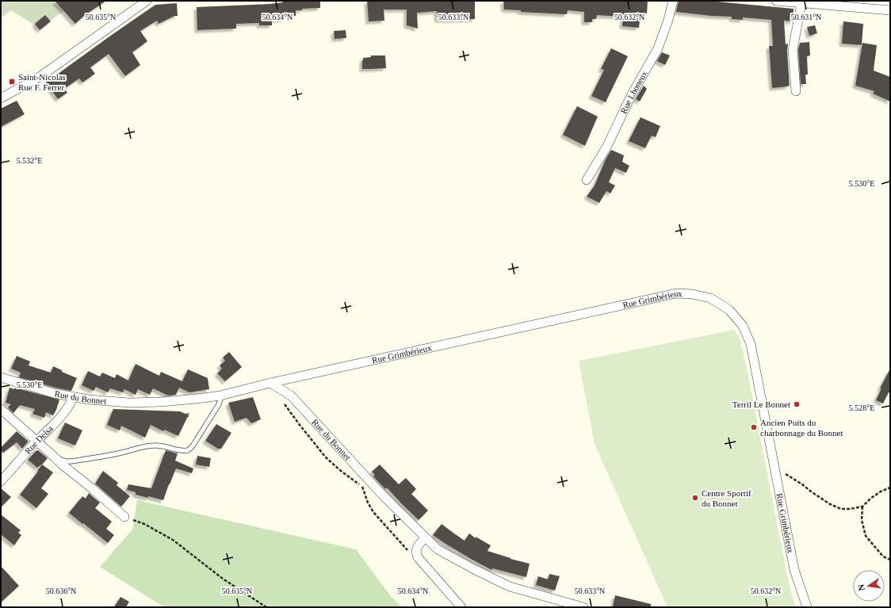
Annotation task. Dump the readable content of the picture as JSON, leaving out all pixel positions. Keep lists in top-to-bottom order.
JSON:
{
  "streets": {
    "street": [
      "Rue Lhoneux",
      "Rue Grimbérieux",
      "Rue du Bonnet",
      "Rue Delsa"
    ]
  },
  "crossings": [
    ["Rue Grimbérieux", "Rue du Bonnet"],
    ["Rue du Bonnet", "Rue Delsa"]
  ],
  "places": {
    "transit": ["Saint-Nicolas Rue F. Ferrer"],
    "other": ["Terril Le Bonnet", "Ancien Puits du charbonnage du Bonnet", "Centre Sportif du Bonnet"]
  },
  "north": "left",
  "coordinates": [
    "50.635°N",
    "50.634°N",
    "50.633°N",
    "50.632°N",
    "50.631°N",
    "5.532°E",
    "5.530°E",
    "5.528°E",
    "50.636°N"
  ]
}
